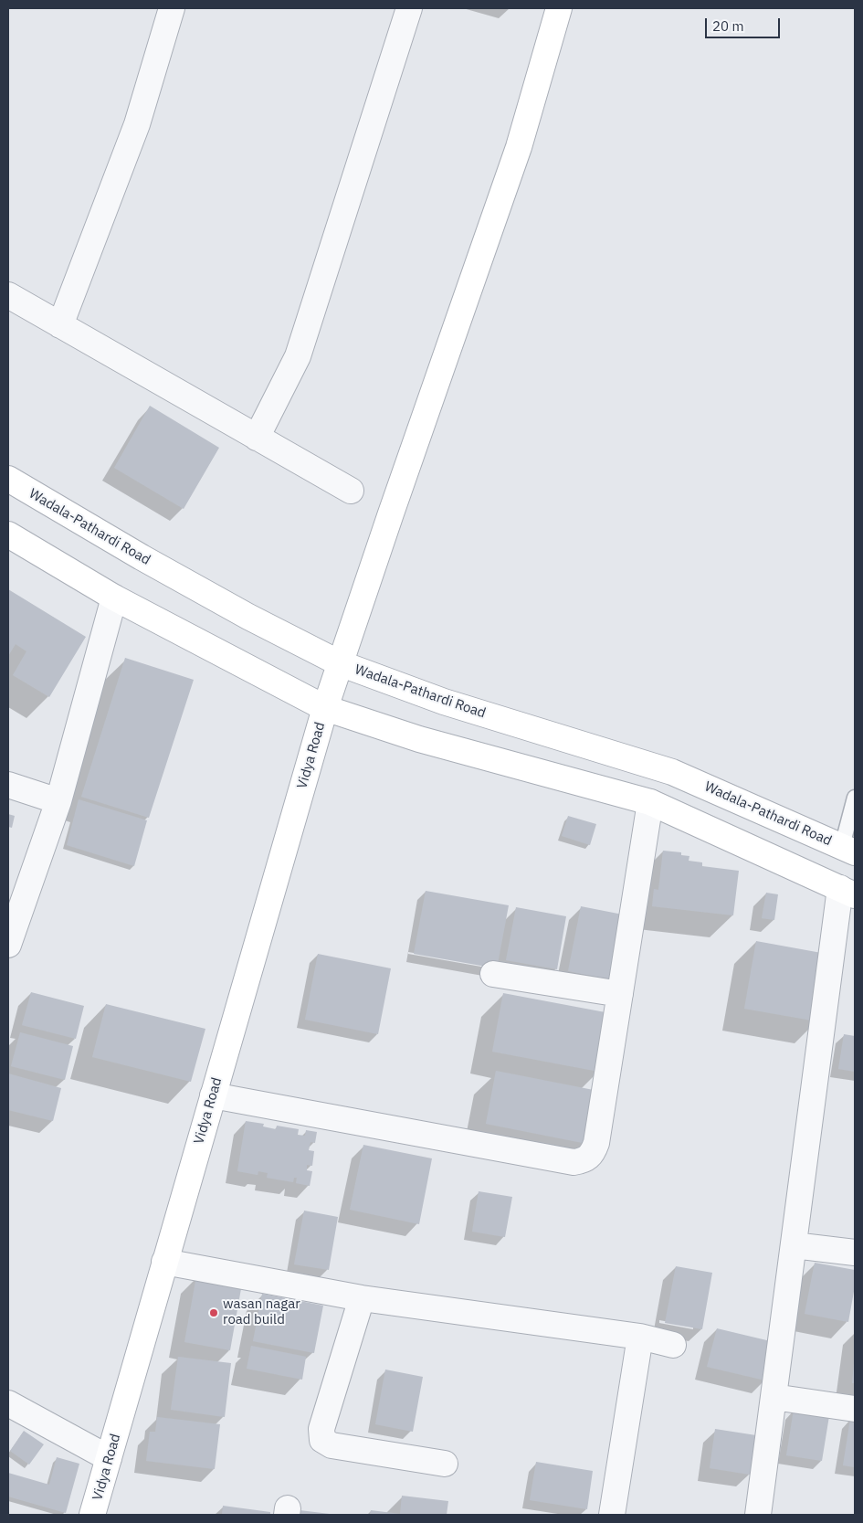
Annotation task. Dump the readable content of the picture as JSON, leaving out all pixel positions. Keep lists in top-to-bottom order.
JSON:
{
  "streets": {
    "main road": ["Wadala-Pathardi Road", "Vidya Road"]
  },
  "crossings": [
    ["Wadala-Pathardi Road", "Vidya Road"]
  ],
  "places": ["wasan nagar road build"],
  "scale_bar": "20 m"
}
